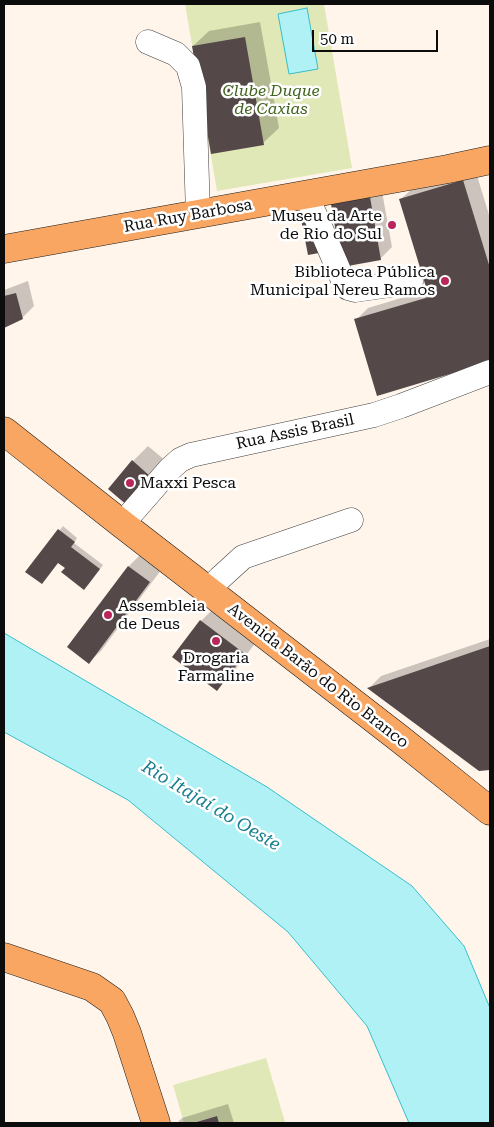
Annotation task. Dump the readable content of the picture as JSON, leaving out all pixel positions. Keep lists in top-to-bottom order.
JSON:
{
  "streets": {
    "main road": ["Rua Ruy Barbosa", "Avenida Barão do Rio Branco"],
    "street": ["Rua Assis Brasil"]
  },
  "crossings": [
    ["Rua Assis Brasil", "Avenida Barão do Rio Branco"]
  ],
  "water": ["Rio Itajaí do Oeste"],
  "parks": ["Clube Duque de Caxias"],
  "places": [
    "Museu da Arte de Rio do Sul",
    "Biblioteca Pública Municipal Nereu Ramos",
    "Maxxi Pesca",
    "Assembleia de Deus",
    "Drogaria Farmaline"
  ],
  "scale_bar": "50 m"
}
